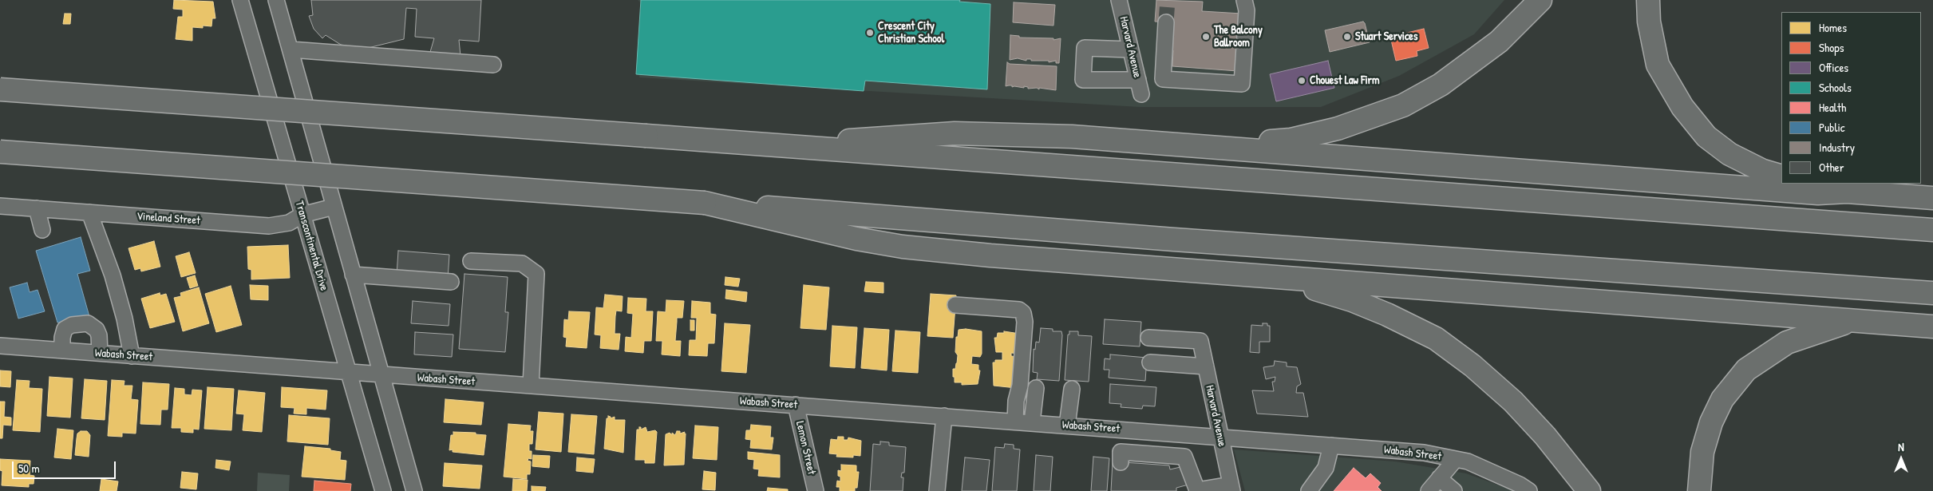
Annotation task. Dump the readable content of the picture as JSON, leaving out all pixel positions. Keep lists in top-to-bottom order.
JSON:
{
  "streets": {
    "street": [
      "Harvard Avenue",
      "Vineland Street",
      "Transcontinental Drive",
      "Wabash Street",
      "Lemon Street"
    ]
  },
  "crossings": [
    ["Harvard Avenue", "Wabash Street"],
    ["Vineland Street", "Transcontinental Drive"],
    ["Transcontinental Drive", "Wabash Street"],
    ["Wabash Street", "Lemon Street"]
  ],
  "places": [
    "Crescent City Christian School",
    "The Balcony Ballroom",
    "Stuart Services",
    "Chouest Law Firm"
  ],
  "legend": [
    "Homes",
    "Shops",
    "Offices",
    "Schools",
    "Health",
    "Public",
    "Industry",
    "Other"
  ],
  "scale_bar": "50 m",
  "north": "top"
}
